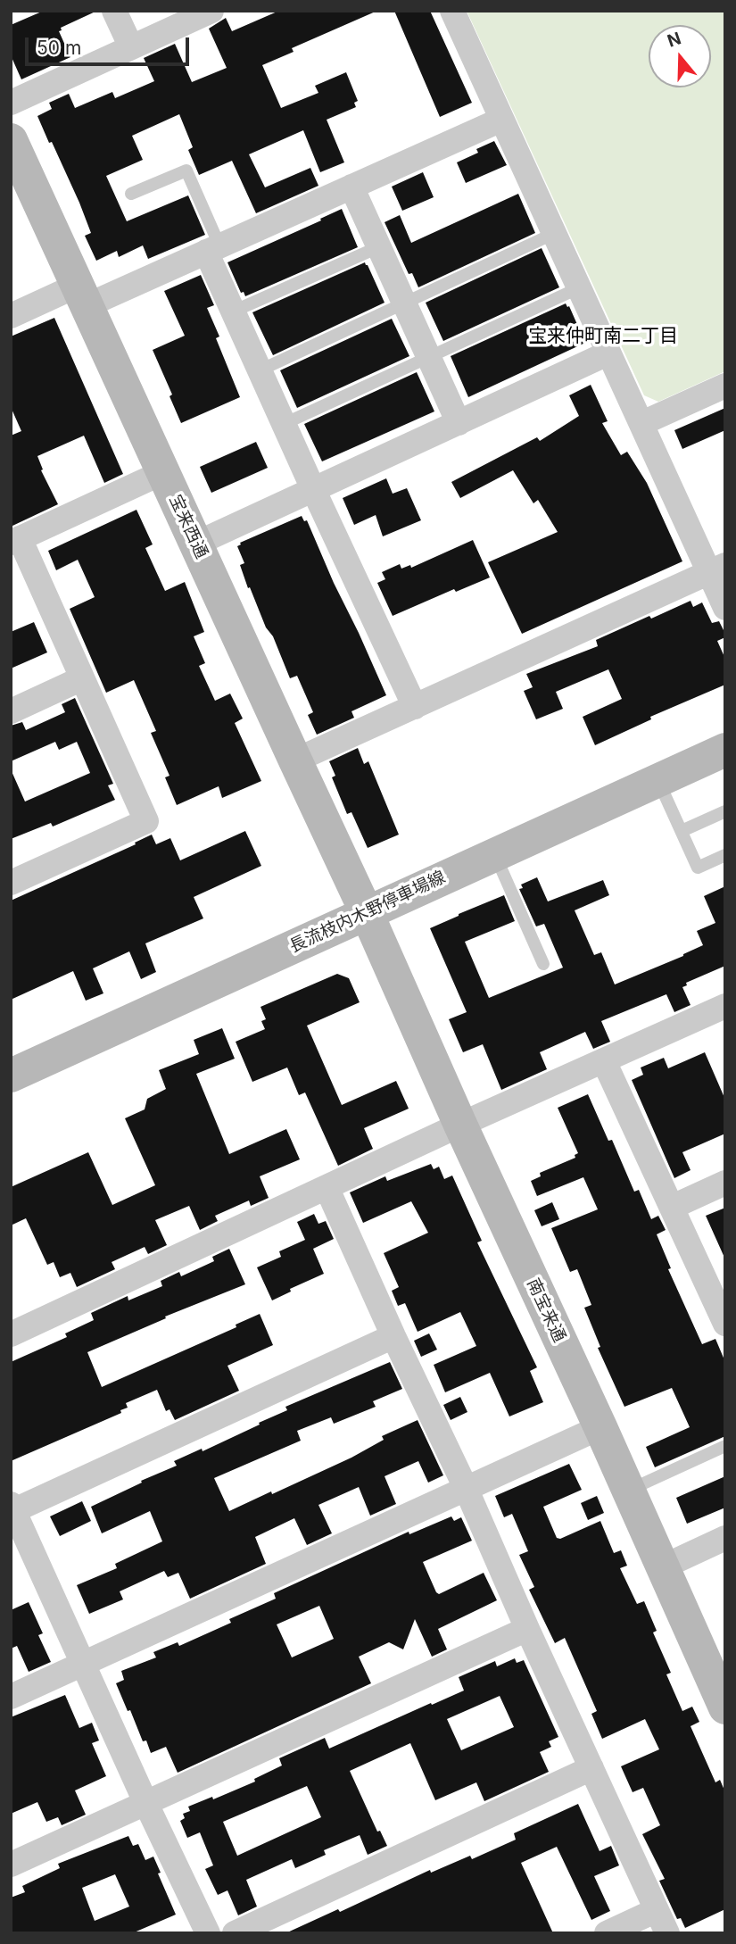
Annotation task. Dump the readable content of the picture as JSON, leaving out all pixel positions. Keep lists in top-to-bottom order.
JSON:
{
  "streets": {
    "street": ["宝来西通", "長流枝内木野停車場線", "南宝来通"]
  },
  "crossings": [
    ["宝来西通", "長流枝内木野停車場線"],
    ["宝来西通", "南宝来通"],
    ["長流枝内木野停車場線", "南宝来通"]
  ],
  "districts": ["宝来仲町南二丁目"],
  "scale_bar": "50 m",
  "north": "top"
}
